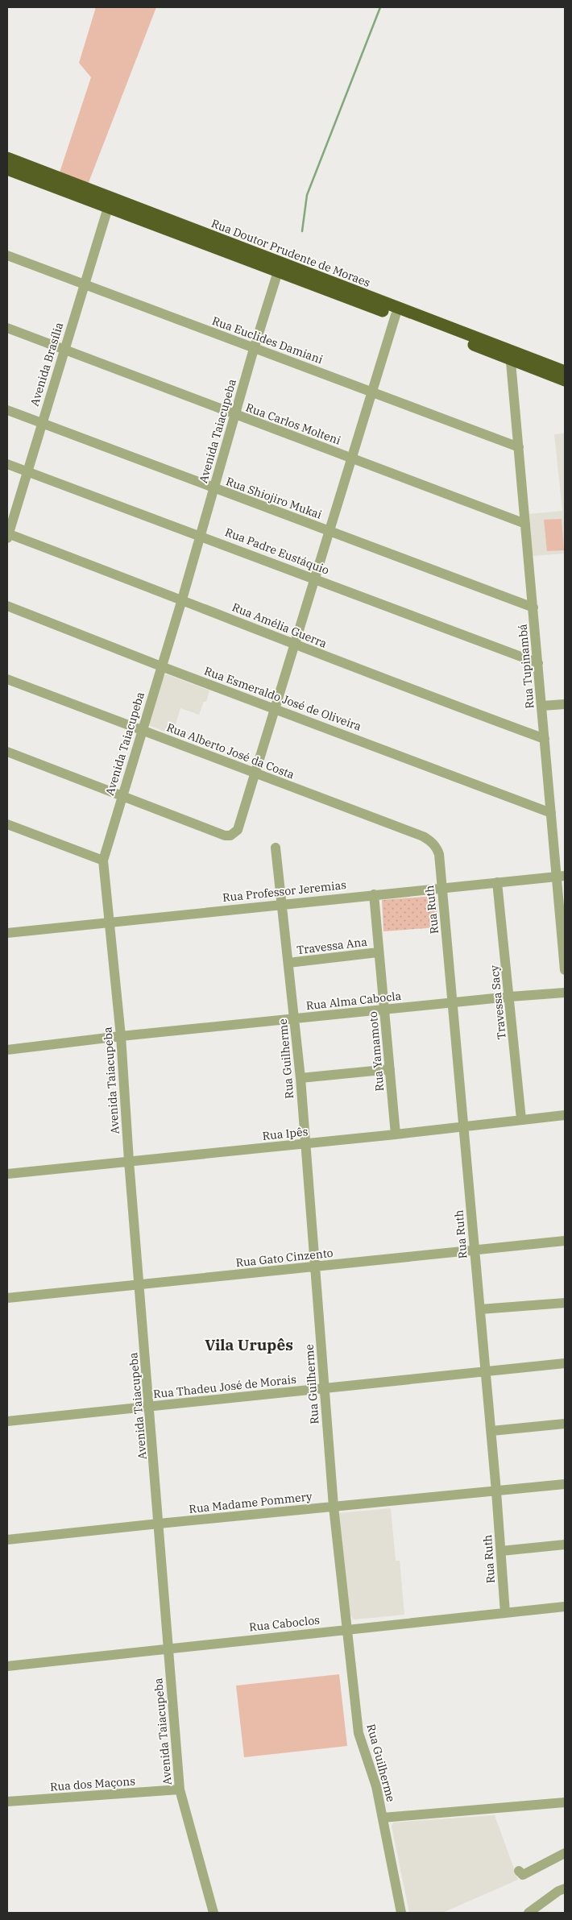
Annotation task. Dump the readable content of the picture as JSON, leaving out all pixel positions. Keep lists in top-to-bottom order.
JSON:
{
  "streets": {
    "highway": ["Rua Doutor Prudente de Moraes"],
    "street": [
      "Rua Euclides Damiani",
      "Avenida Brasília",
      "Rua Carlos Molteni",
      "Avenida Taiacupeba",
      "Rua Shiojiro Mukai",
      "Rua Padre Eustáquio",
      "Rua Amélia Guerra",
      "Rua Tupinambá",
      "Rua Esmeraldo José de Oliveira",
      "Rua Alberto José da Costa",
      "Rua Professor Jeremias",
      "Rua Ruth",
      "Travessa Ana",
      "Rua Alma Cabocla",
      "Travessa Sacy",
      "Rua Yamamoto",
      "Rua Guilherme",
      "Rua Ipês",
      "Rua Gato Cinzento",
      "Rua Thadeu José de Morais",
      "Rua Madame Pommery",
      "Rua Caboclos",
      "Rua dos Maçons"
    ]
  },
  "crossings": [
    ["Rua Doutor Prudente de Moraes", "Avenida Brasília"],
    ["Rua Doutor Prudente de Moraes", "Avenida Taiacupeba"],
    ["Rua Doutor Prudente de Moraes", "Rua Tupinambá"],
    ["Rua Euclides Damiani", "Avenida Brasília"],
    ["Rua Euclides Damiani", "Avenida Taiacupeba"],
    ["Rua Euclides Damiani", "Rua Tupinambá"],
    ["Avenida Brasília", "Rua Carlos Molteni"],
    ["Avenida Brasília", "Rua Shiojiro Mukai"],
    ["Avenida Brasília", "Rua Padre Eustáquio"],
    ["Avenida Brasília", "Rua Amélia Guerra"],
    ["Rua Carlos Molteni", "Avenida Taiacupeba"],
    ["Rua Carlos Molteni", "Rua Tupinambá"],
    ["Avenida Taiacupeba", "Rua Shiojiro Mukai"],
    ["Avenida Taiacupeba", "Rua Padre Eustáquio"],
    ["Avenida Taiacupeba", "Rua Amélia Guerra"],
    ["Avenida Taiacupeba", "Rua Esmeraldo José de Oliveira"],
    ["Avenida Taiacupeba", "Rua Alberto José da Costa"],
    ["Avenida Taiacupeba", "Rua Professor Jeremias"],
    ["Avenida Taiacupeba", "Rua Alma Cabocla"],
    ["Avenida Taiacupeba", "Rua Ipês"],
    ["Avenida Taiacupeba", "Rua Gato Cinzento"],
    ["Avenida Taiacupeba", "Rua Thadeu José de Morais"],
    ["Avenida Taiacupeba", "Rua Madame Pommery"],
    ["Avenida Taiacupeba", "Rua Caboclos"],
    ["Avenida Taiacupeba", "Rua dos Maçons"],
    ["Rua Shiojiro Mukai", "Rua Tupinambá"],
    ["Rua Padre Eustáquio", "Rua Tupinambá"],
    ["Rua Amélia Guerra", "Rua Tupinambá"],
    ["Rua Tupinambá", "Rua Esmeraldo José de Oliveira"],
    ["Rua Tupinambá", "Rua Professor Jeremias"],
    ["Rua Alberto José da Costa", "Rua Ruth"],
    ["Rua Professor Jeremias", "Rua Ruth"],
    ["Rua Professor Jeremias", "Travessa Sacy"],
    ["Rua Professor Jeremias", "Rua Yamamoto"],
    ["Rua Professor Jeremias", "Rua Guilherme"],
    ["Rua Ruth", "Rua Alma Cabocla"],
    ["Rua Ruth", "Rua Ipês"],
    ["Rua Ruth", "Rua Gato Cinzento"],
    ["Rua Ruth", "Rua Thadeu José de Morais"],
    ["Rua Ruth", "Rua Madame Pommery"],
    ["Rua Ruth", "Rua Caboclos"],
    ["Travessa Ana", "Rua Yamamoto"],
    ["Travessa Ana", "Rua Guilherme"],
    ["Rua Alma Cabocla", "Travessa Sacy"],
    ["Rua Alma Cabocla", "Rua Yamamoto"],
    ["Rua Alma Cabocla", "Rua Guilherme"],
    ["Travessa Sacy", "Rua Ipês"],
    ["Rua Yamamoto", "Rua Ipês"],
    ["Rua Guilherme", "Rua Ipês"],
    ["Rua Guilherme", "Rua Gato Cinzento"],
    ["Rua Guilherme", "Rua Thadeu José de Morais"],
    ["Rua Guilherme", "Rua Madame Pommery"],
    ["Rua Guilherme", "Rua Caboclos"]
  ],
  "districts": ["Vila Urupês"]
}
